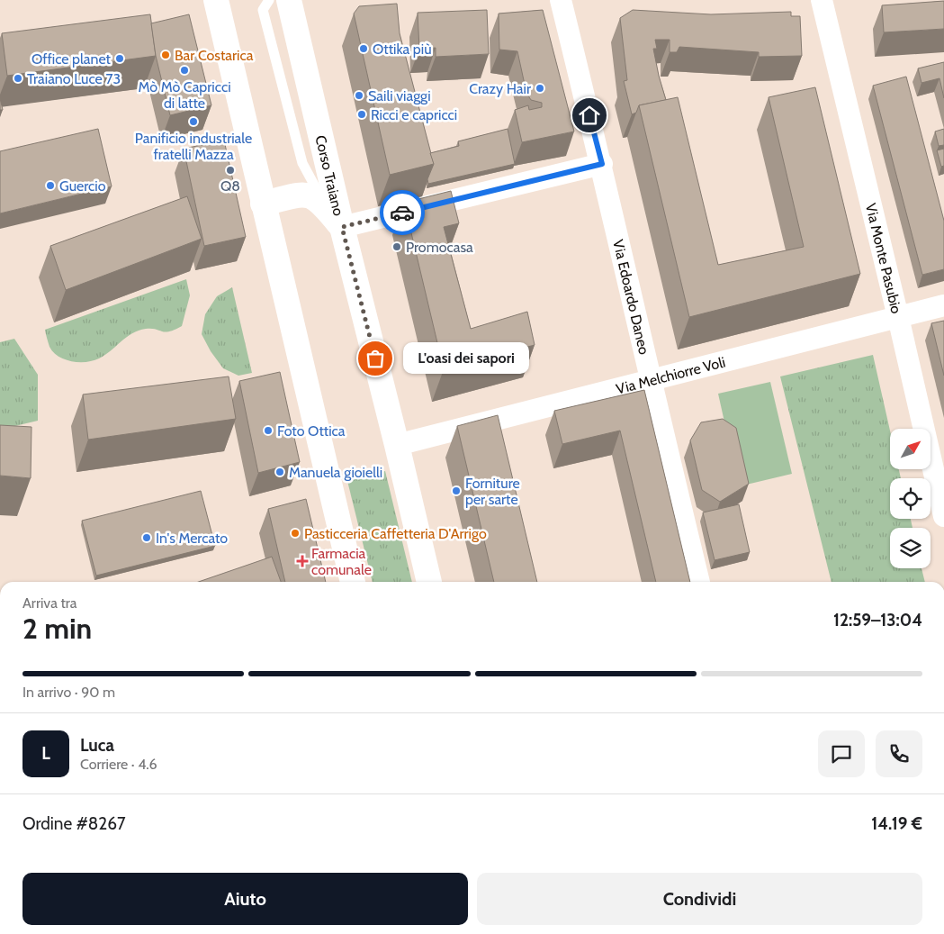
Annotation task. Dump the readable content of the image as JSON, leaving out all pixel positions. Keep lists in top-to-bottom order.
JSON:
{
  "streets": {
    "main road": ["Corso Traiano"],
    "street": ["Via Monte Pasubio", "Via Edoardo Daneo", "Via Melchiorre Voli"]
  },
  "crossings": [
    ["Corso Traiano", "Via Melchiorre Voli"],
    ["Via Monte Pasubio", "Via Melchiorre Voli"],
    ["Via Edoardo Daneo", "Via Melchiorre Voli"]
  ],
  "places": {
    "other": [
      "Ottika più",
      "Bar Costarica",
      "Office planet",
      "Mò Mò Capricci di latte",
      "Traiano Luce 73",
      "Crazy Hair",
      "Saili viaggi",
      "Ricci e capricci",
      "Panificio industriale fratelli Mazza",
      "Q8",
      "Guercio",
      "Promocasa",
      "L'oasi dei sapori",
      "Foto Ottica",
      "Manuela gioielli",
      "Forniture per sarte",
      "Pasticceria Caffetteria D'Arrigo",
      "In's Mercato"
    ],
    "health": ["Farmacia comunale"]
  },
  "north": "top right",
  "page": {
    "bubble": "L'oasi dei sapori",
    "heading": ["2 min", "Arriva tra", "12:59–13:04"],
    "panel": [
      "Luca",
      "Corriere · 4.6",
      "Ordine #8267",
      "14.19 €"
    ],
    "bar": "In arrivo · 90 m",
    "round": "L",
    "buttons": ["Aiuto", "Condividi"]
  }
}
